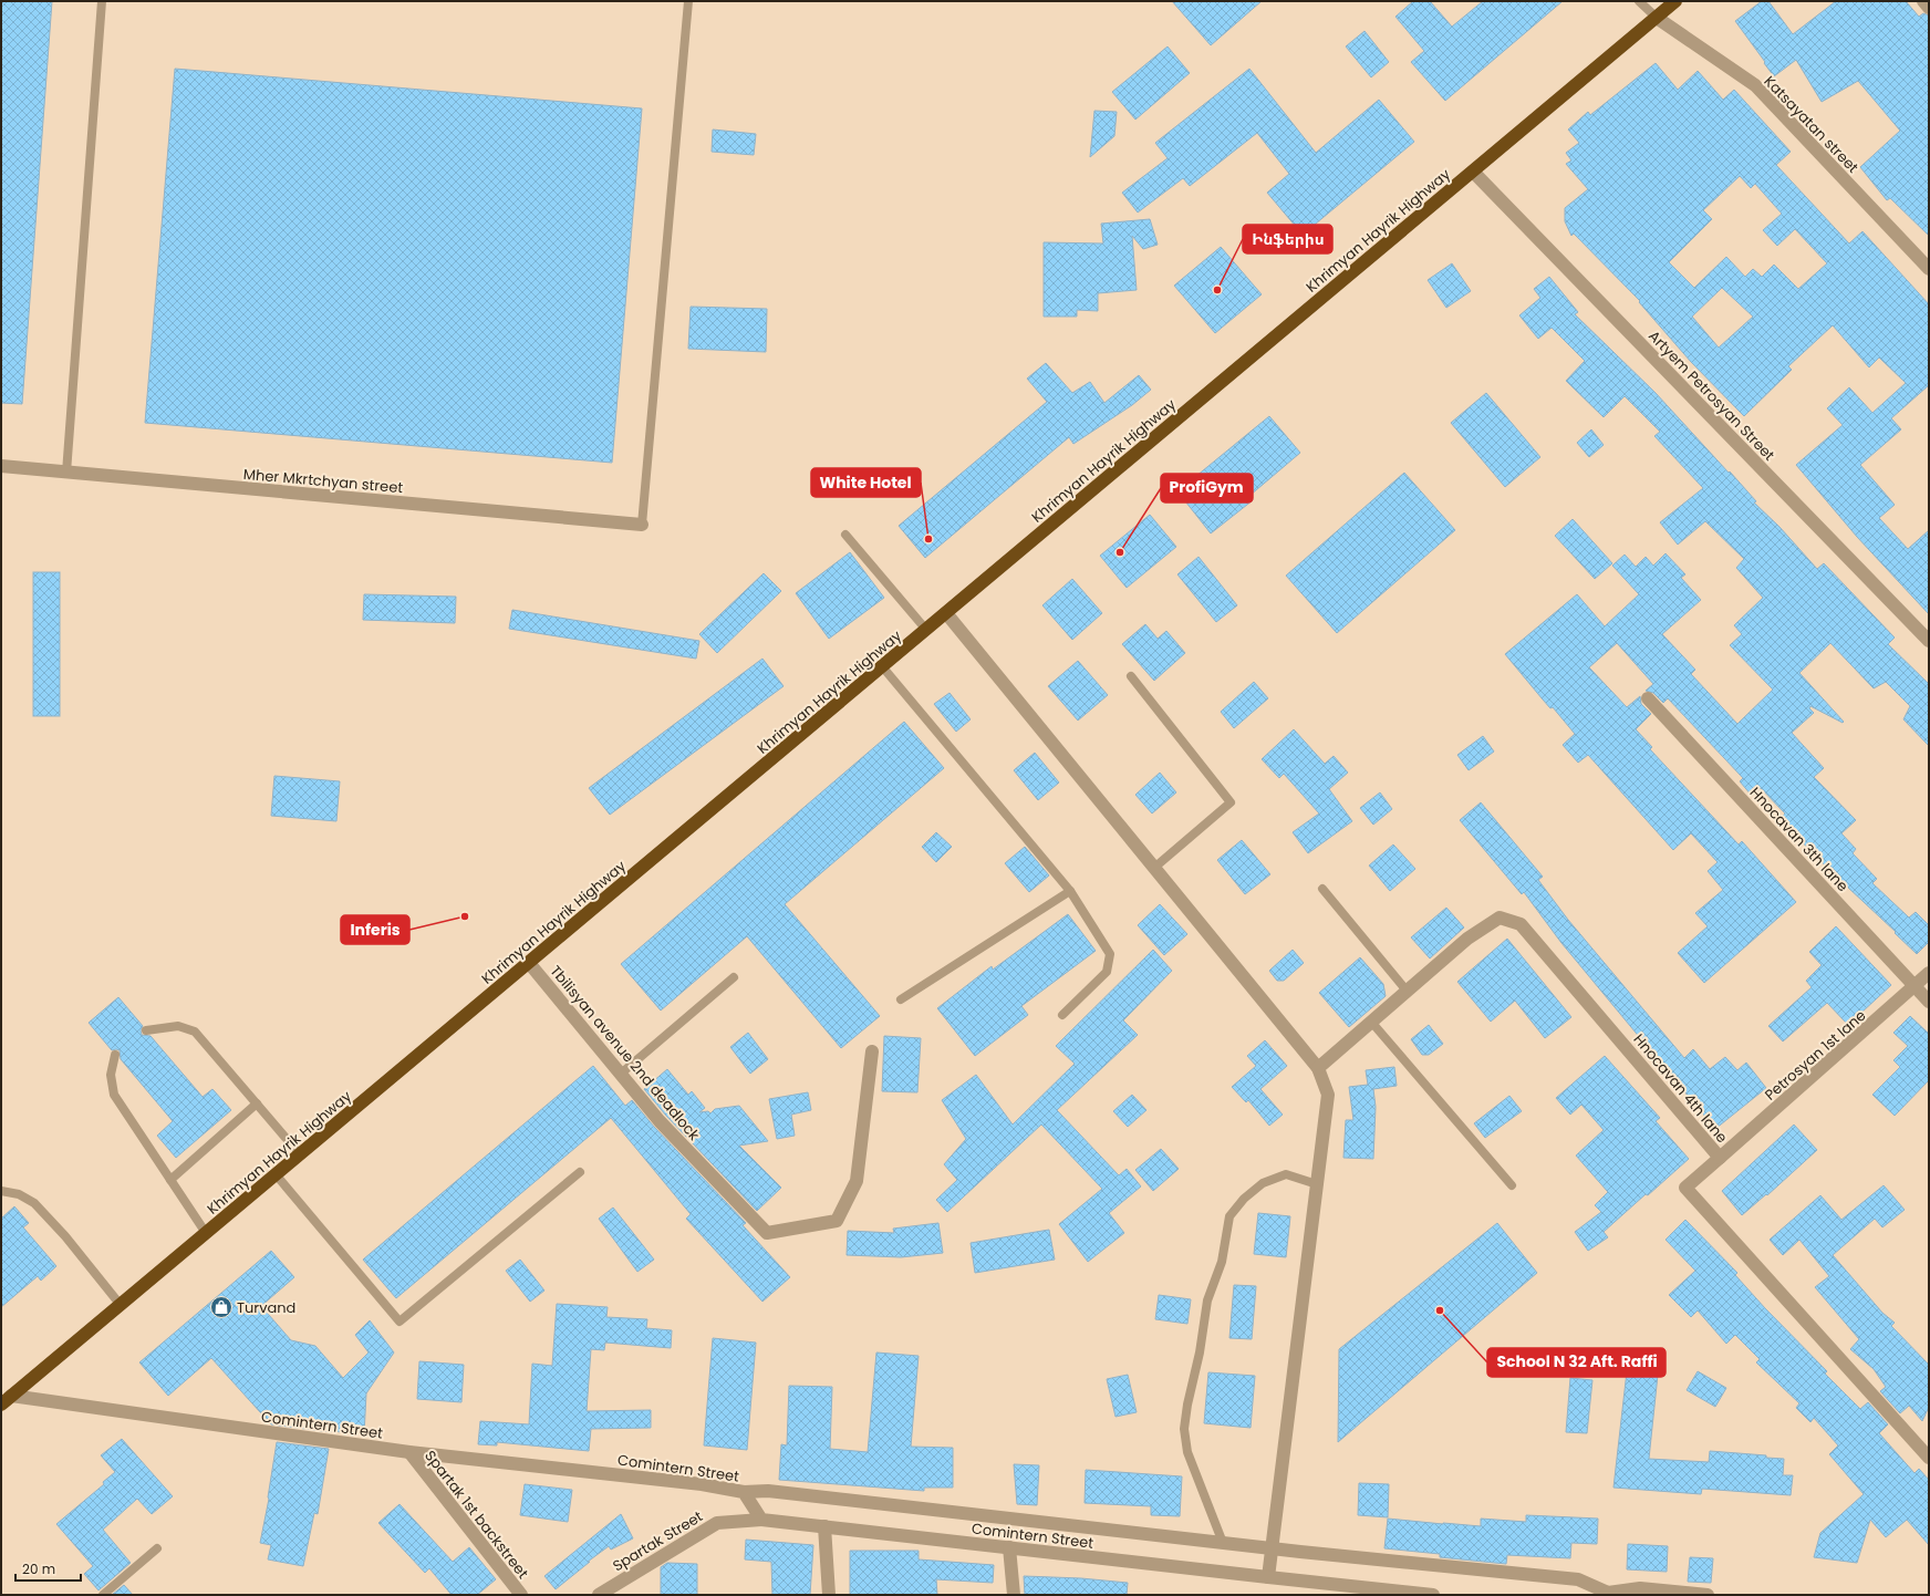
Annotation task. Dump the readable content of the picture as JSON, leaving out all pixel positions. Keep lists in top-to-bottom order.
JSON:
{
  "streets": {
    "highway": ["Khrimyan Hayrik Highway"],
    "street": [
      "Katsayatan street",
      "Artyem Petrosyan Street",
      "Mher Mkrtchyan street",
      "Hnocavan 3th lane",
      "Tbilisyan avenue 2nd deadlock",
      "Petrosyan 1st lane",
      "Hnocavan 4th lane",
      "Comintern Street",
      "Spartak 1st backstreet",
      "Spartak Street"
    ]
  },
  "crossings": [
    ["Katsayatan street", "Khrimyan Hayrik Highway"],
    ["Khrimyan Hayrik Highway", "Artyem Petrosyan Street"],
    ["Khrimyan Hayrik Highway", "Tbilisyan avenue 2nd deadlock"],
    ["Khrimyan Hayrik Highway", "Comintern Street"],
    ["Hnocavan 3th lane", "Petrosyan 1st lane"],
    ["Petrosyan 1st lane", "Hnocavan 4th lane"],
    ["Comintern Street", "Spartak 1st backstreet"],
    ["Comintern Street", "Spartak Street"]
  ],
  "places": {
    "other": [
      "Ինֆերիս",
      "White Hotel",
      "ProfiGym",
      "Inferis",
      "School N 32 Aft. Raffi"
    ],
    "shop": ["Turvand"]
  },
  "scale_bar": "20 m"
}
